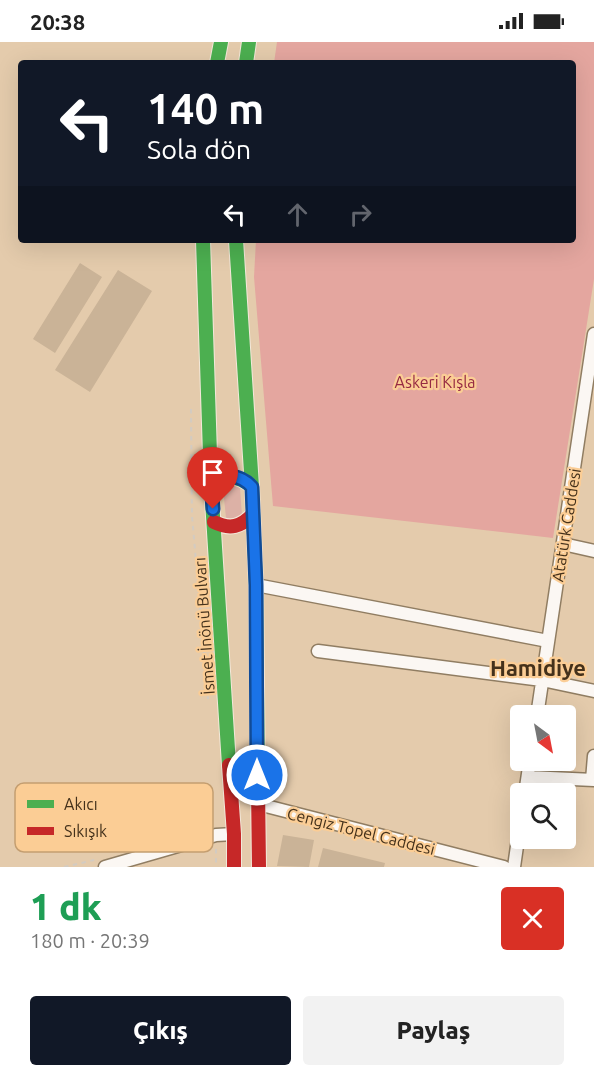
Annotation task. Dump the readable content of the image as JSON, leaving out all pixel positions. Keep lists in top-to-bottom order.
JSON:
{
  "streets": {
    "main road": ["İsmet İnönü Bulvarı"],
    "street": ["Atatürk Caddesi", "Cengiz Topel Caddesi"]
  },
  "districts": ["Hamidiye"],
  "parks": ["Askeri Kışla"],
  "legend": ["Akıcı", "Sıkışık"],
  "north": "bottom right",
  "page": {
    "status": "20:38",
    "turn": ["140 m", "Sola dön"],
    "heading": ["1 dk", "180 m · 20:39"],
    "buttons": ["Çıkış", "Paylaş"]
  }
}
